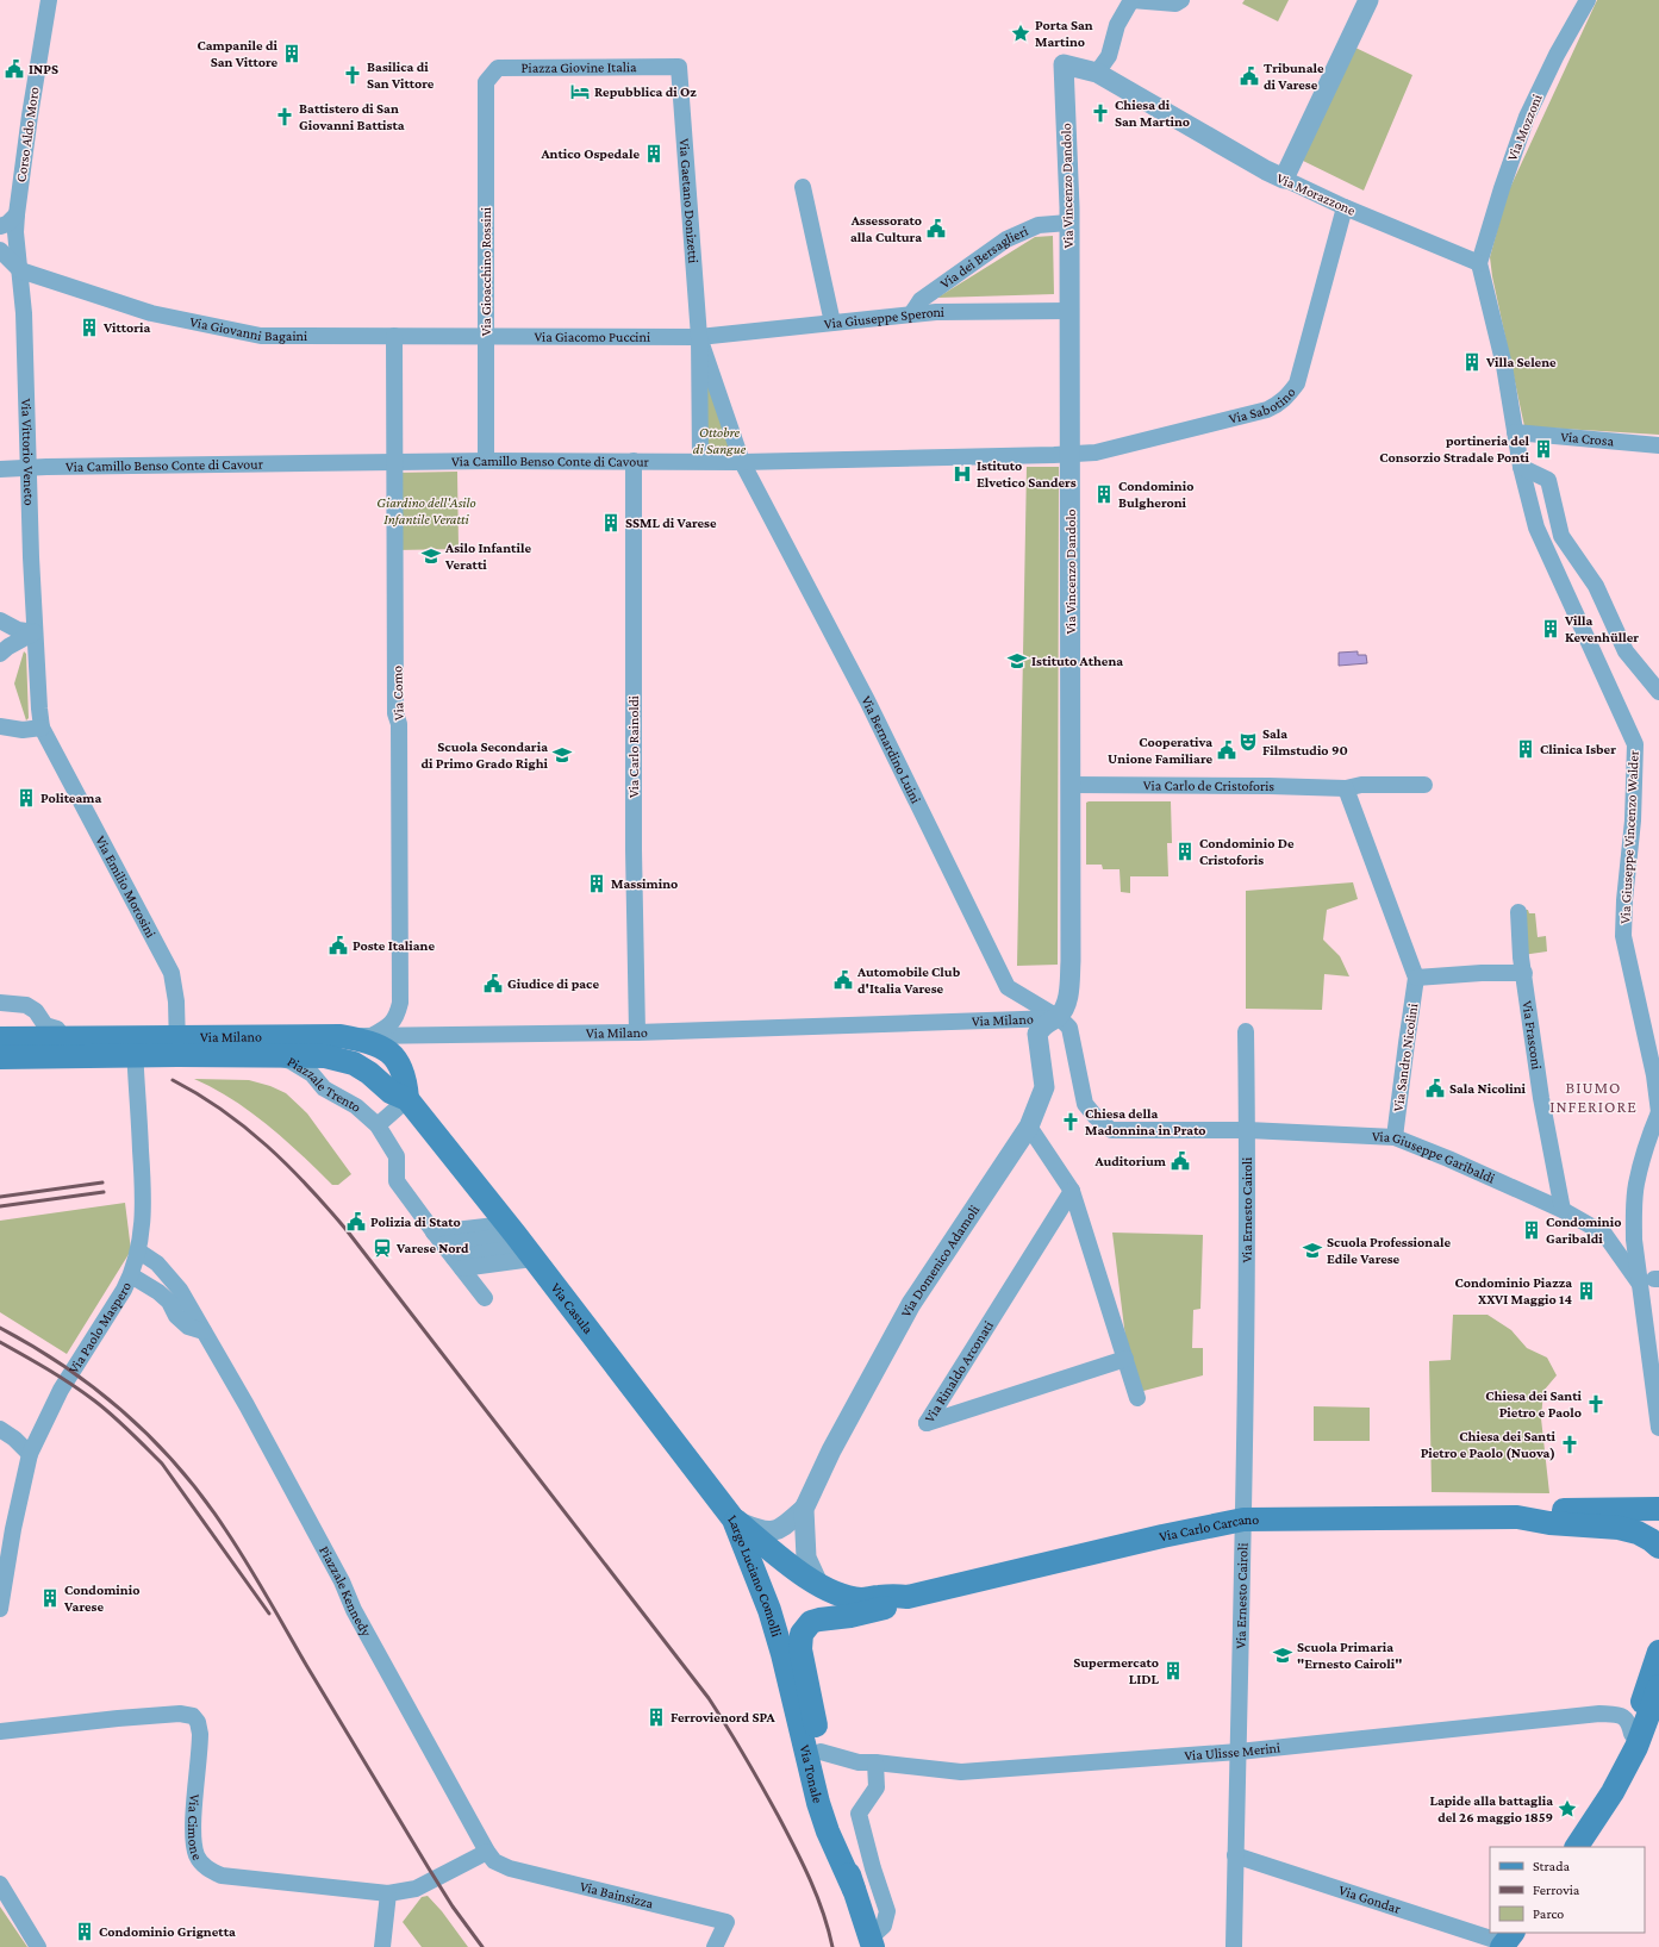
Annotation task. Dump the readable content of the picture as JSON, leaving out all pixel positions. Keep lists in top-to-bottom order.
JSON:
{
  "streets": {
    "main road": [
      "Via Milano",
      "Via Casula",
      "Via Carlo Carcano",
      "Largo Luciano Comolli",
      "Via Tonale"
    ],
    "street": [
      "Piazza Giovine Italia",
      "Via Mozzoni",
      "Corso Aldo Moro",
      "Via Vincenzo Dandolo",
      "Via Morazzone",
      "Via Gaetano Donizetti",
      "Via dei Bersaglieri",
      "Via Gioacchino Rossini",
      "Via Giuseppe Speroni",
      "Via Giovanni Bagaini",
      "Via Giacomo Puccini",
      "Via Sabotino",
      "Via Crosa",
      "Via Vittorio Veneto",
      "Via Camillo Benso Conte di Cavour",
      "Via Como",
      "Via Carlo Rainoldi",
      "Via Bernardino Luini",
      "Via Carlo de Cristoforis",
      "Via Giuseppe Vincenzo Walder",
      "Via Emilio Morosini",
      "Via Frasconi",
      "Via Sandro Nicolini",
      "Piazzale Trento",
      "Via Giuseppe Garibaldi",
      "Via Ernesto Cairoli",
      "Via Domenico Adamoli",
      "Via Paolo Maspero",
      "Via Rinaldo Arconati",
      "Piazzale Kennedy",
      "Via Ulisse Merini",
      "Via Cimone",
      "Via Bainsizza",
      "Via Gondar"
    ]
  },
  "crossings": [
    ["Piazza Giovine Italia", "Via Gaetano Donizetti"],
    ["Piazza Giovine Italia", "Via Gioacchino Rossini"],
    ["Via Mozzoni", "Via Morazzone"],
    ["Via Mozzoni", "Via Giuseppe Vincenzo Walder"],
    ["Corso Aldo Moro", "Via Giovanni Bagaini"],
    ["Corso Aldo Moro", "Via Vittorio Veneto"],
    ["Via Vincenzo Dandolo", "Via Morazzone"],
    ["Via Vincenzo Dandolo", "Via dei Bersaglieri"],
    ["Via Vincenzo Dandolo", "Via Giuseppe Speroni"],
    ["Via Vincenzo Dandolo", "Via Sabotino"],
    ["Via Vincenzo Dandolo", "Via Camillo Benso Conte di Cavour"],
    ["Via Vincenzo Dandolo", "Via Bernardino Luini"],
    ["Via Vincenzo Dandolo", "Via Carlo de Cristoforis"],
    ["Via Vincenzo Dandolo", "Via Milano"],
    ["Via Vincenzo Dandolo", "Via Giuseppe Garibaldi"],
    ["Via Vincenzo Dandolo", "Via Domenico Adamoli"],
    ["Via Morazzone", "Via Sabotino"],
    ["Via Morazzone", "Via Giuseppe Vincenzo Walder"],
    ["Via Gaetano Donizetti", "Via Giuseppe Speroni"],
    ["Via Gaetano Donizetti", "Via Giacomo Puccini"],
    ["Via Gaetano Donizetti", "Via Bernardino Luini"],
    ["Via dei Bersaglieri", "Via Giuseppe Speroni"],
    ["Via Gioacchino Rossini", "Via Giovanni Bagaini"],
    ["Via Gioacchino Rossini", "Via Giacomo Puccini"],
    ["Via Gioacchino Rossini", "Via Camillo Benso Conte di Cavour"],
    ["Via Giuseppe Speroni", "Via Giacomo Puccini"],
    ["Via Giuseppe Speroni", "Via Bernardino Luini"],
    ["Via Giovanni Bagaini", "Via Giacomo Puccini"],
    ["Via Giovanni Bagaini", "Via Vittorio Veneto"],
    ["Via Giovanni Bagaini", "Via Como"],
    ["Via Giacomo Puccini", "Via Bernardino Luini"],
    ["Via Sabotino", "Via Camillo Benso Conte di Cavour"],
    ["Via Crosa", "Via Giuseppe Vincenzo Walder"],
    ["Via Vittorio Veneto", "Via Camillo Benso Conte di Cavour"],
    ["Via Vittorio Veneto", "Via Emilio Morosini"],
    ["Via Camillo Benso Conte di Cavour", "Via Como"],
    ["Via Camillo Benso Conte di Cavour", "Via Carlo Rainoldi"],
    ["Via Camillo Benso Conte di Cavour", "Via Bernardino Luini"],
    ["Via Como", "Via Milano"],
    ["Via Carlo Rainoldi", "Via Milano"],
    ["Via Bernardino Luini", "Via Milano"],
    ["Via Bernardino Luini", "Via Giuseppe Garibaldi"],
    ["Via Bernardino Luini", "Via Domenico Adamoli"],
    ["Via Giuseppe Vincenzo Walder", "Via Giuseppe Garibaldi"],
    ["Via Emilio Morosini", "Via Milano"],
    ["Via Milano", "Piazzale Trento"],
    ["Via Milano", "Via Giuseppe Garibaldi"],
    ["Via Milano", "Via Domenico Adamoli"],
    ["Via Milano", "Via Casula"],
    ["Via Milano", "Via Paolo Maspero"],
    ["Via Frasconi", "Via Giuseppe Garibaldi"],
    ["Via Sandro Nicolini", "Via Giuseppe Garibaldi"],
    ["Via Giuseppe Garibaldi", "Via Ernesto Cairoli"],
    ["Via Giuseppe Garibaldi", "Via Domenico Adamoli"],
    ["Via Ernesto Cairoli", "Via Carlo Carcano"],
    ["Via Ernesto Cairoli", "Via Ulisse Merini"],
    ["Via Ernesto Cairoli", "Via Gondar"],
    ["Via Domenico Adamoli", "Via Casula"],
    ["Via Domenico Adamoli", "Via Carlo Carcano"],
    ["Via Domenico Adamoli", "Largo Luciano Comolli"],
    ["Via Casula", "Largo Luciano Comolli"],
    ["Via Paolo Maspero", "Piazzale Kennedy"],
    ["Via Carlo Carcano", "Largo Luciano Comolli"],
    ["Largo Luciano Comolli", "Via Tonale"],
    ["Piazzale Kennedy", "Via Cimone"],
    ["Piazzale Kennedy", "Via Bainsizza"],
    ["Via Ulisse Merini", "Via Tonale"],
    ["Via Cimone", "Via Bainsizza"]
  ],
  "districts": ["BIUMO INFERIORE"],
  "parks": ["Ottobre di Sangue", "Giardino dell'Asilo Infantile Veratti"],
  "places": {
    "place": ["Porta San Martino", "Lapide alla battaglia del 26 maggio 1859"],
    "building": [
      "Campanile di San Vittore",
      "Antico Ospedale",
      "Vittoria",
      "Villa Selene",
      "portineria del Consorzio Stradale Ponti",
      "Condominio Bulgheroni",
      "SSML di Varese",
      "Villa Kevenhüller",
      "Clinica Isber",
      "Politeama",
      "Condominio De Cristoforis",
      "Massimino",
      "Condominio Garibaldi",
      "Condominio Piazza XXVI Maggio 14",
      "Condominio Varese",
      "Supermercato LIDL",
      "Ferrovienord SPA",
      "Condominio Grignetta"
    ],
    "public building": [
      "INPS",
      "Tribunale di Varese",
      "Assessorato alla Cultura",
      "Cooperativa Unione Familiare",
      "Poste Italiane",
      "Automobile Club d'Italia Varese",
      "Giudice di pace",
      "Sala Nicolini",
      "Auditorium",
      "Polizia di Stato"
    ],
    "church": [
      "Basilica di San Vittore",
      "Chiesa di San Martino",
      "Battistero di San Giovanni Battista",
      "Chiesa della Madonnina in Prato",
      "Chiesa dei Santi Pietro e Paolo",
      "Chiesa dei Santi Pietro e Paolo (Nuova)"
    ],
    "hotel": ["Repubblica di Oz"],
    "hospital": ["Istituto Elvetico Sanders"],
    "school or university": [
      "Asilo Infantile Veratti",
      "Istituto Athena",
      "Scuola Secondaria di Primo Grado Righi",
      "Scuola Professionale Edile Varese",
      "Scuola Primaria \"Ernesto Cairoli\""
    ],
    "theatre": ["Sala Filmstudio 90"],
    "station": ["Varese Nord"]
  },
  "legend": ["Strada", "Ferrovia", "Parco"]
}
